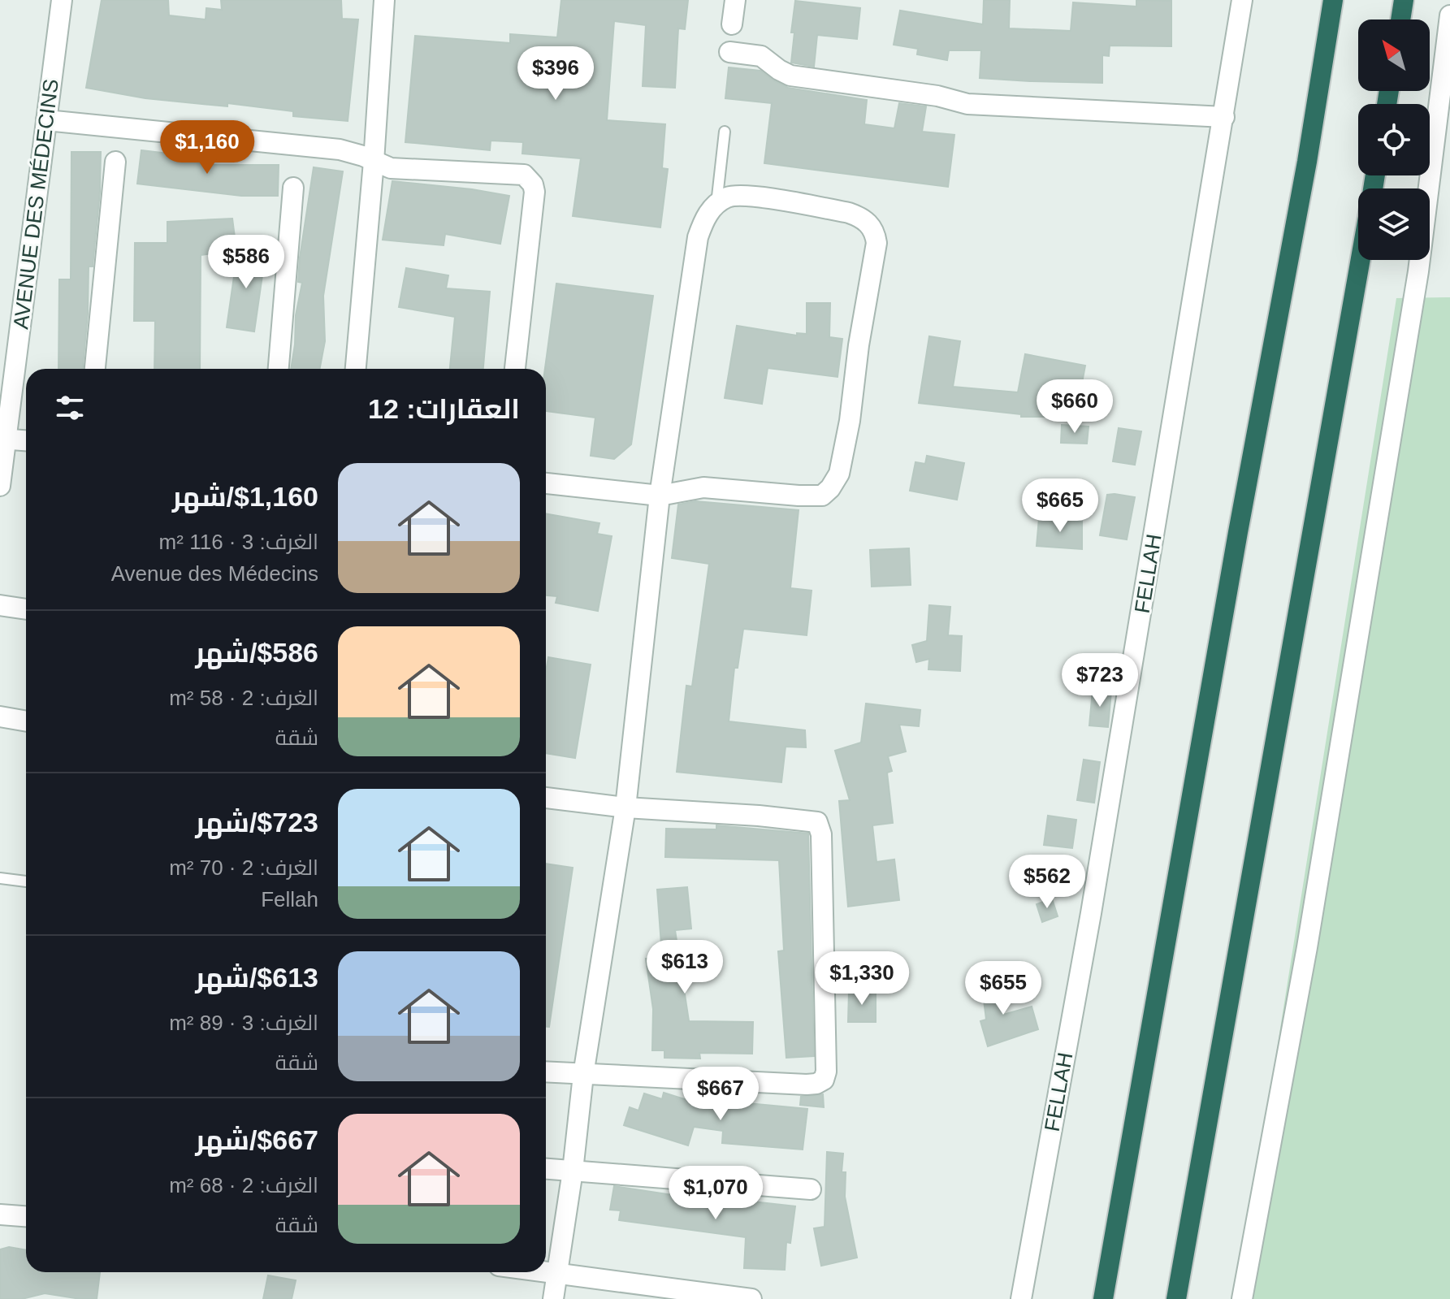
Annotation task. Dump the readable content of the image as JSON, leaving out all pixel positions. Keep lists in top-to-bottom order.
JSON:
{
  "streets": {
    "street": ["AVENUE DES MÉDECINS", "FELLAH"]
  },
  "north": "top left",
  "page": {
    "price": [
      "$396",
      "$1,160",
      "$586",
      "$660",
      "$665",
      "$723",
      "$562",
      "$613",
      "$1,330",
      "$655",
      "$667",
      "$1,070"
    ],
    "heading": "العقارات: 12",
    "list": [
      {
        "name": "$1,160/شهر",
        "note": "الغرف: 3 · 116 m² · Avenue des Médecins"
      },
      {
        "name": "$586/شهر",
        "note": "الغرف: 2 · 58 m² · شقة"
      },
      {
        "name": "$723/شهر",
        "note": "الغرف: 2 · 70 m² · Fellah"
      },
      {
        "name": "$613/شهر",
        "note": "الغرف: 3 · 89 m² · شقة"
      },
      {
        "name": "$667/شهر",
        "note": "الغرف: 2 · 68 m² · شقة"
      }
    ]
  }
}
